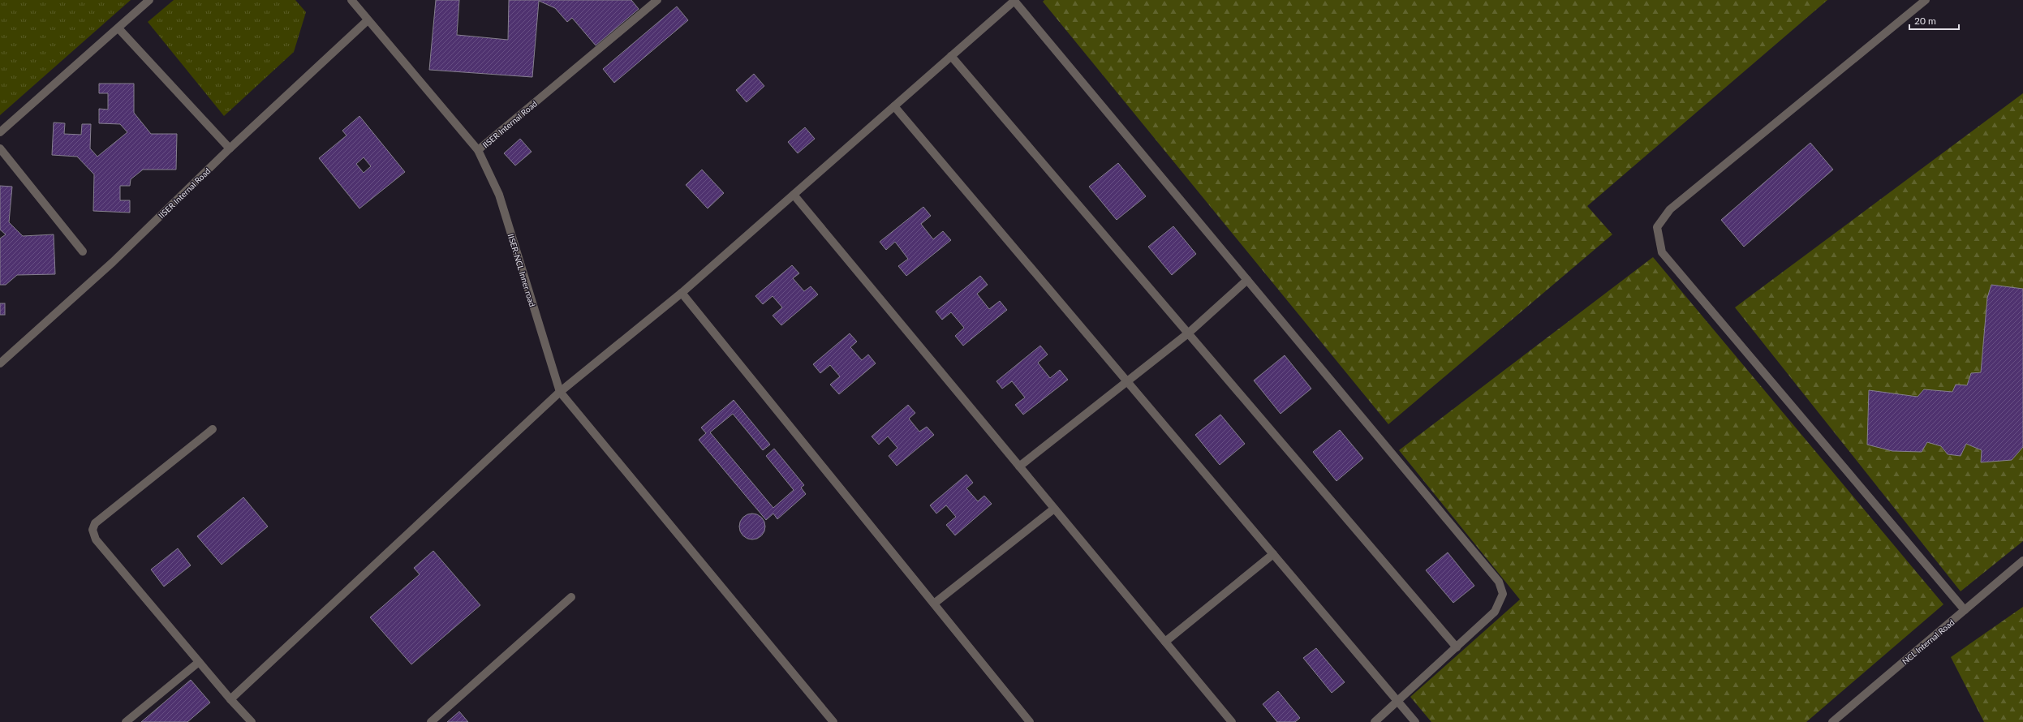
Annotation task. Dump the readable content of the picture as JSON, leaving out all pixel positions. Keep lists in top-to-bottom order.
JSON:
{
  "streets": {
    "lane": ["IISER Internal Road", "IISER-NCL Inner road", "NCL Internal Road"]
  },
  "crossings": [
    ["IISER Internal Road", "IISER-NCL Inner road"]
  ],
  "scale_bar": "20 m"
}
